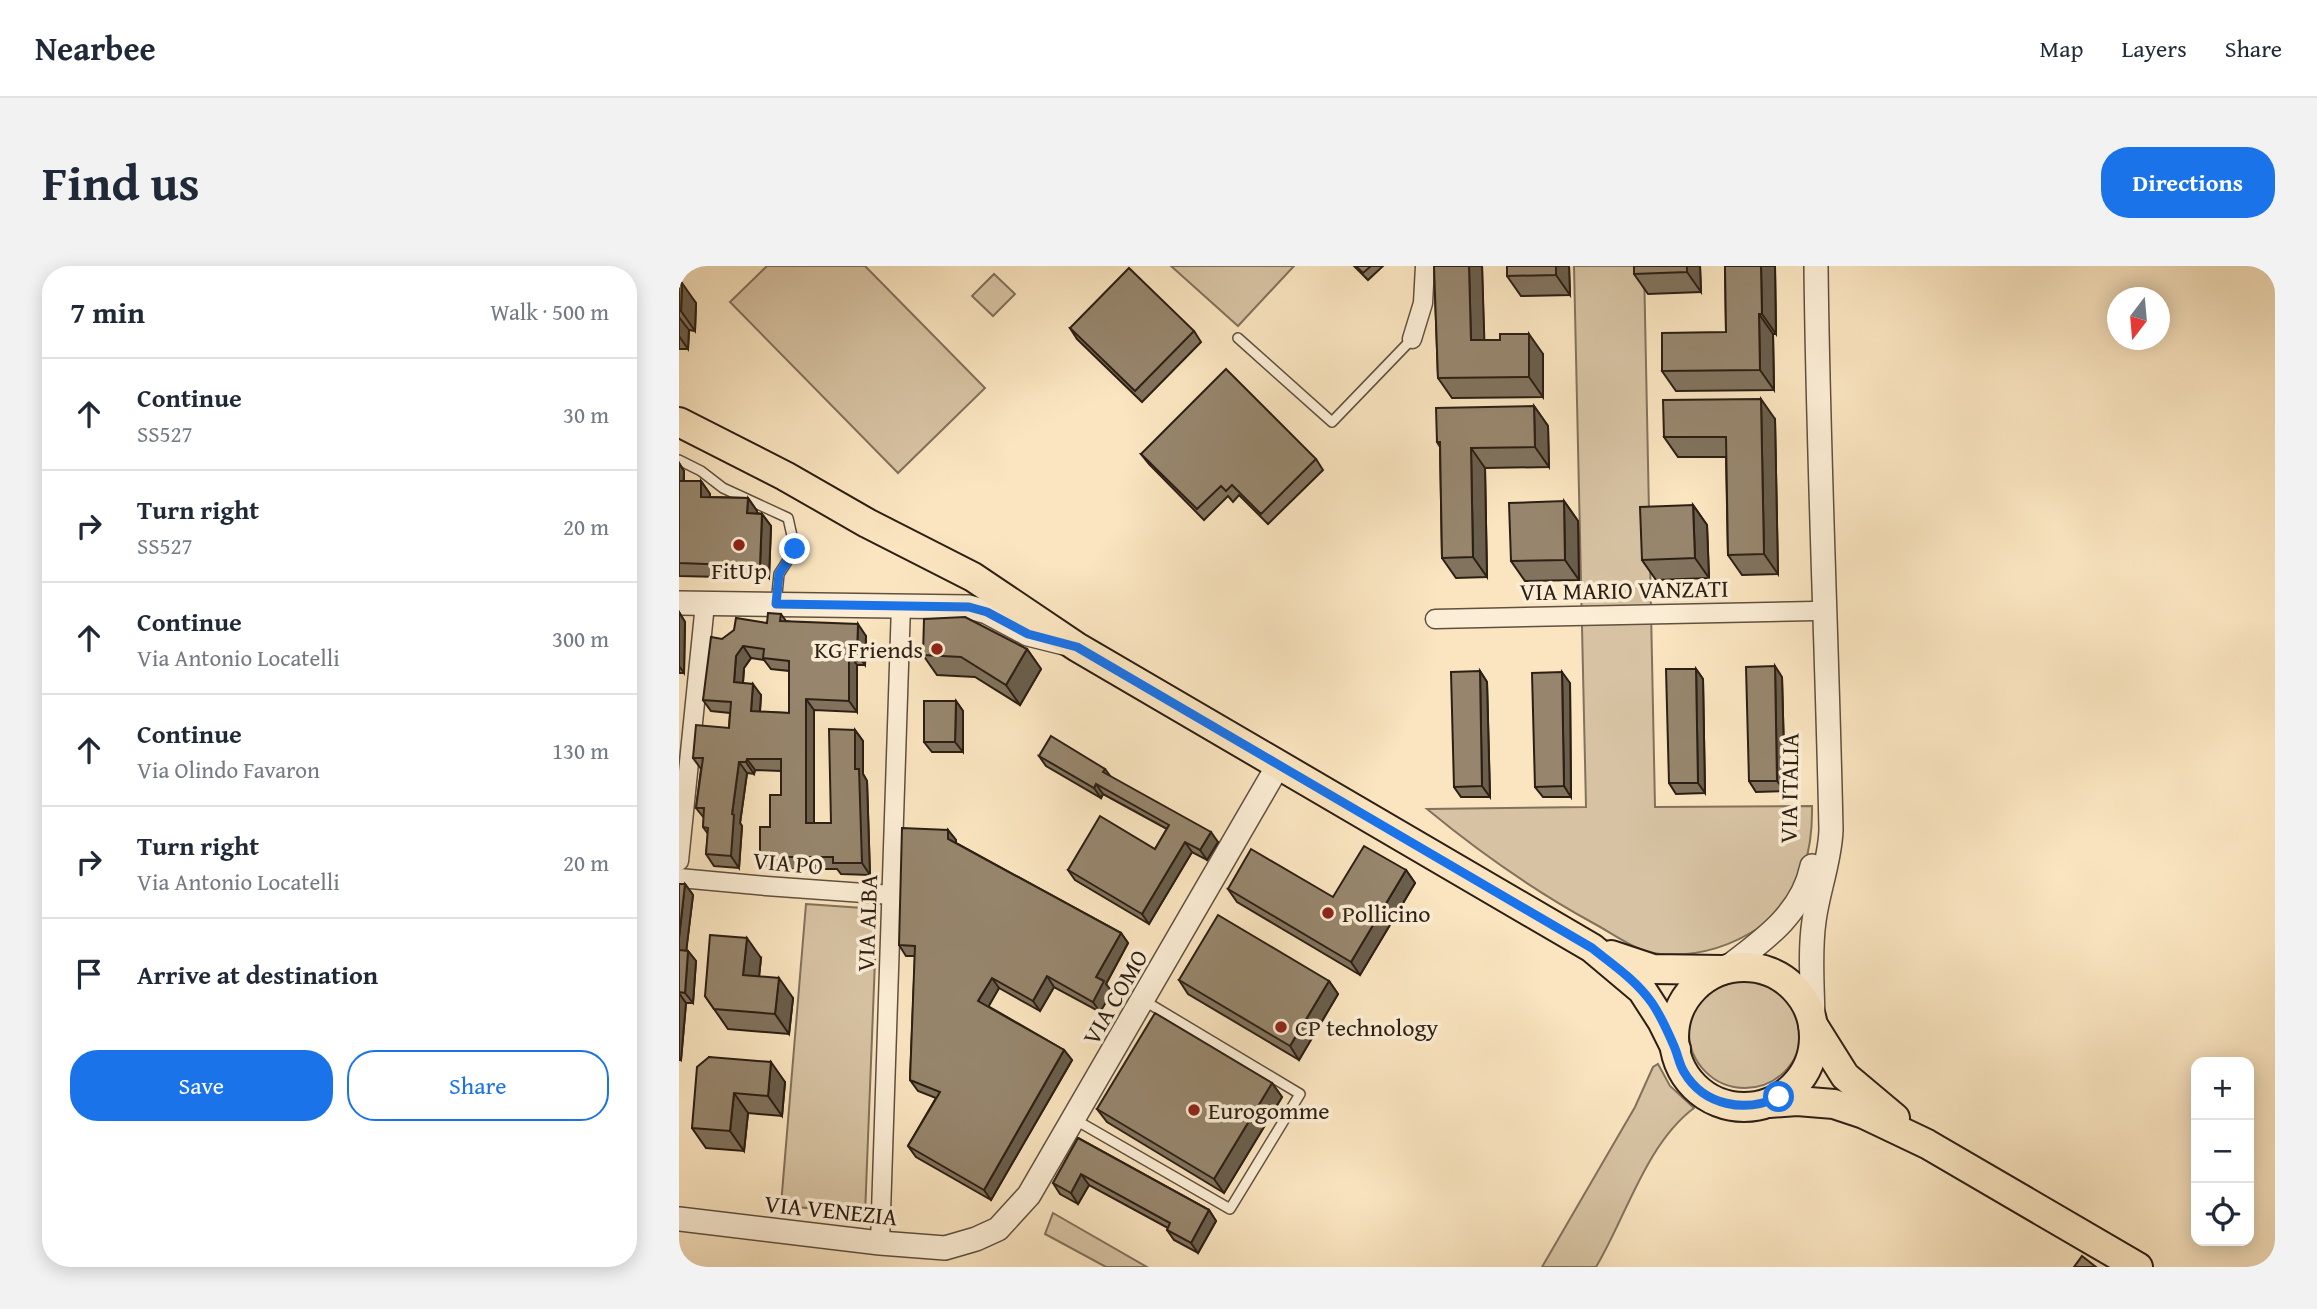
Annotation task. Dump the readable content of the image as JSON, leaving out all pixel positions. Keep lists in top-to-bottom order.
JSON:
{
  "streets": {
    "street": [
      "VIA MARIO VANZATI",
      "VIA ITALIA",
      "VIA PO",
      "VIA ALBA",
      "VIA COMO",
      "VIA VENEZIA"
    ]
  },
  "crossings": [
    ["VIA MARIO VANZATI", "VIA ITALIA"],
    ["VIA PO", "VIA ALBA"],
    ["VIA ALBA", "VIA VENEZIA"],
    ["VIA COMO", "VIA VENEZIA"]
  ],
  "places": [
    "FitUp",
    "KG Friends",
    "Pollicino",
    "CP technology",
    "Eurogomme"
  ],
  "north": "bottom",
  "page": {
    "header": "Nearbee",
    "nav": ["Map", "Layers", "Share"],
    "title": "Find us",
    "buttons": [
      "Directions",
      ["Save", "Share"]
    ],
    "heading": ["7 min", "Walk · 500 m"],
    "list": [
      ["Continue", "SS527", "30 m"],
      ["Turn right", "SS527", "20 m"],
      ["Continue", "Via Antonio Locatelli", "300 m"],
      ["Continue", "Via Olindo Favaron", "130 m"],
      ["Turn right", "Via Antonio Locatelli", "20 m"],
      "Arrive at destination"
    ],
    "map_buttons": ["+", "−"]
  }
}
